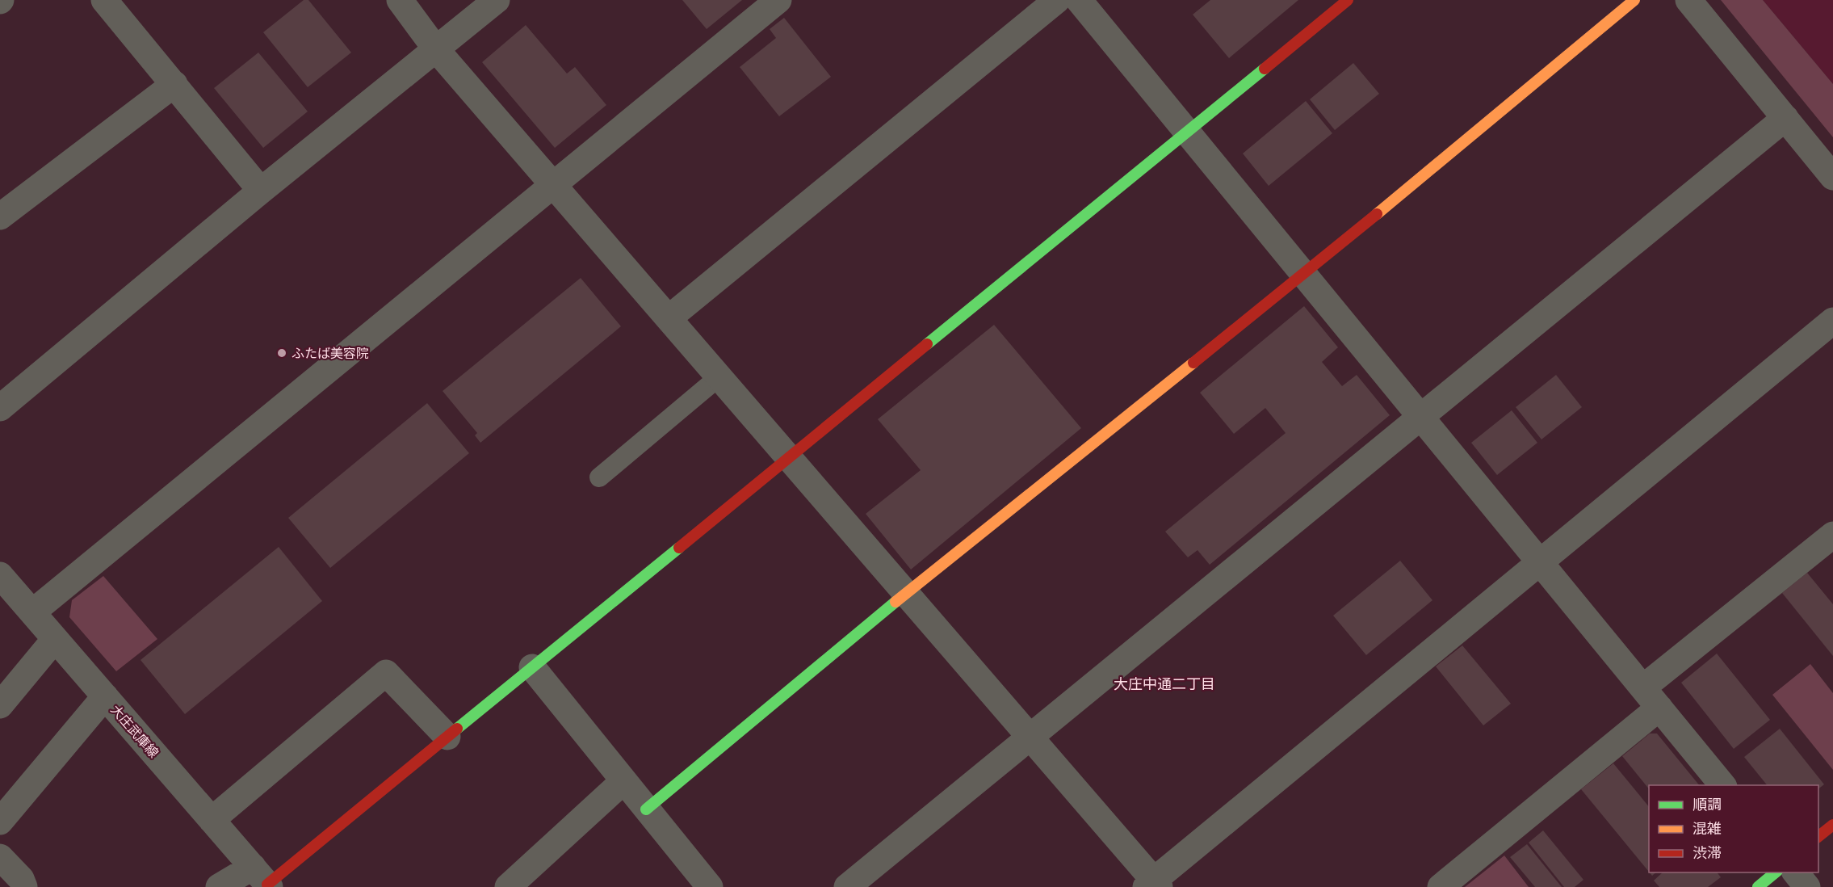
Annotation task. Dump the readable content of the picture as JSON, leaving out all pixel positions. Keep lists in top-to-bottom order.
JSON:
{
  "streets": {
    "street": ["大庄武庫線"]
  },
  "districts": ["大庄中通二丁目"],
  "places": ["ふたば美容院"],
  "legend": ["順調", "混雑", "渋滞"]
}
